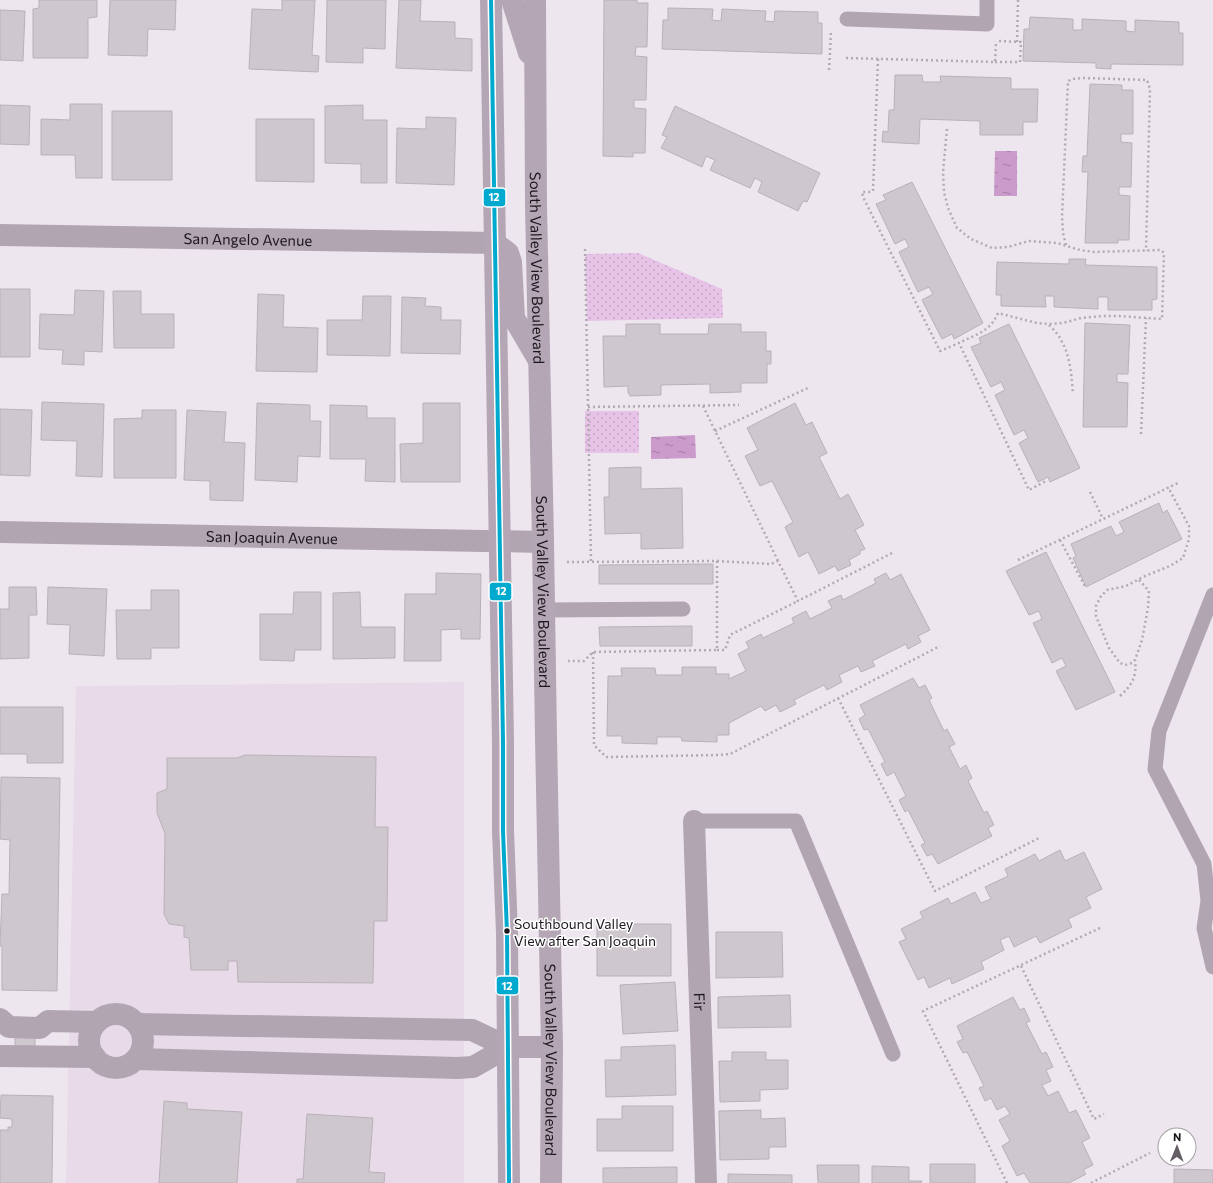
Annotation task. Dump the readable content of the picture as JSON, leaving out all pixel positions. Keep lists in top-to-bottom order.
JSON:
{
  "streets": {
    "main road": ["South Valley View Boulevard"],
    "street": ["San Angelo Avenue", "San Joaquin Avenue", "Fir"]
  },
  "crossings": [
    ["South Valley View Boulevard", "San Joaquin Avenue"]
  ],
  "places": ["Southbound Valley View after San Joaquin"],
  "lines": ["transit line 12"],
  "north": "top"
}
